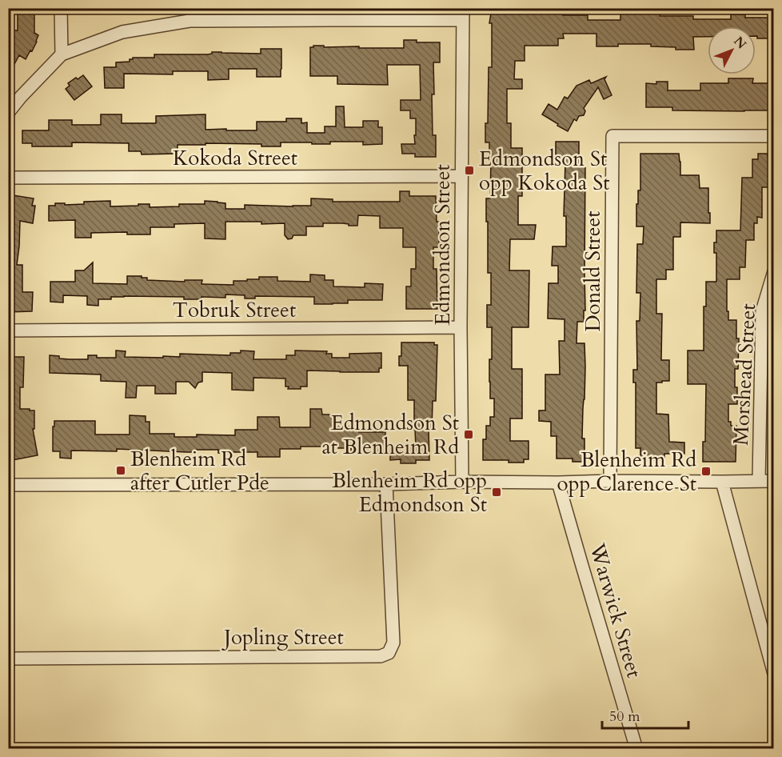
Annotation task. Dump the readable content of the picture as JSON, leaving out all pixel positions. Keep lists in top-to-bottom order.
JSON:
{
  "streets": {
    "street": [
      "Kokoda Street",
      "Edmondson Street",
      "Donald Street",
      "Tobruk Street",
      "Morshead Street",
      "Warwick Street",
      "Jopling Street"
    ]
  },
  "crossings": [
    ["Kokoda Street", "Edmondson Street"],
    ["Edmondson Street", "Tobruk Street"]
  ],
  "places": {
    "transit": [
      "Edmondson St opp Kokoda St",
      "Edmondson St at Blenheim Rd",
      "Blenheim Rd after Cutler Pde",
      "Blenheim Rd opp Clarence St",
      "Blenheim Rd opp Edmondson St"
    ]
  },
  "scale_bar": "50 m",
  "north": "top right"
}
